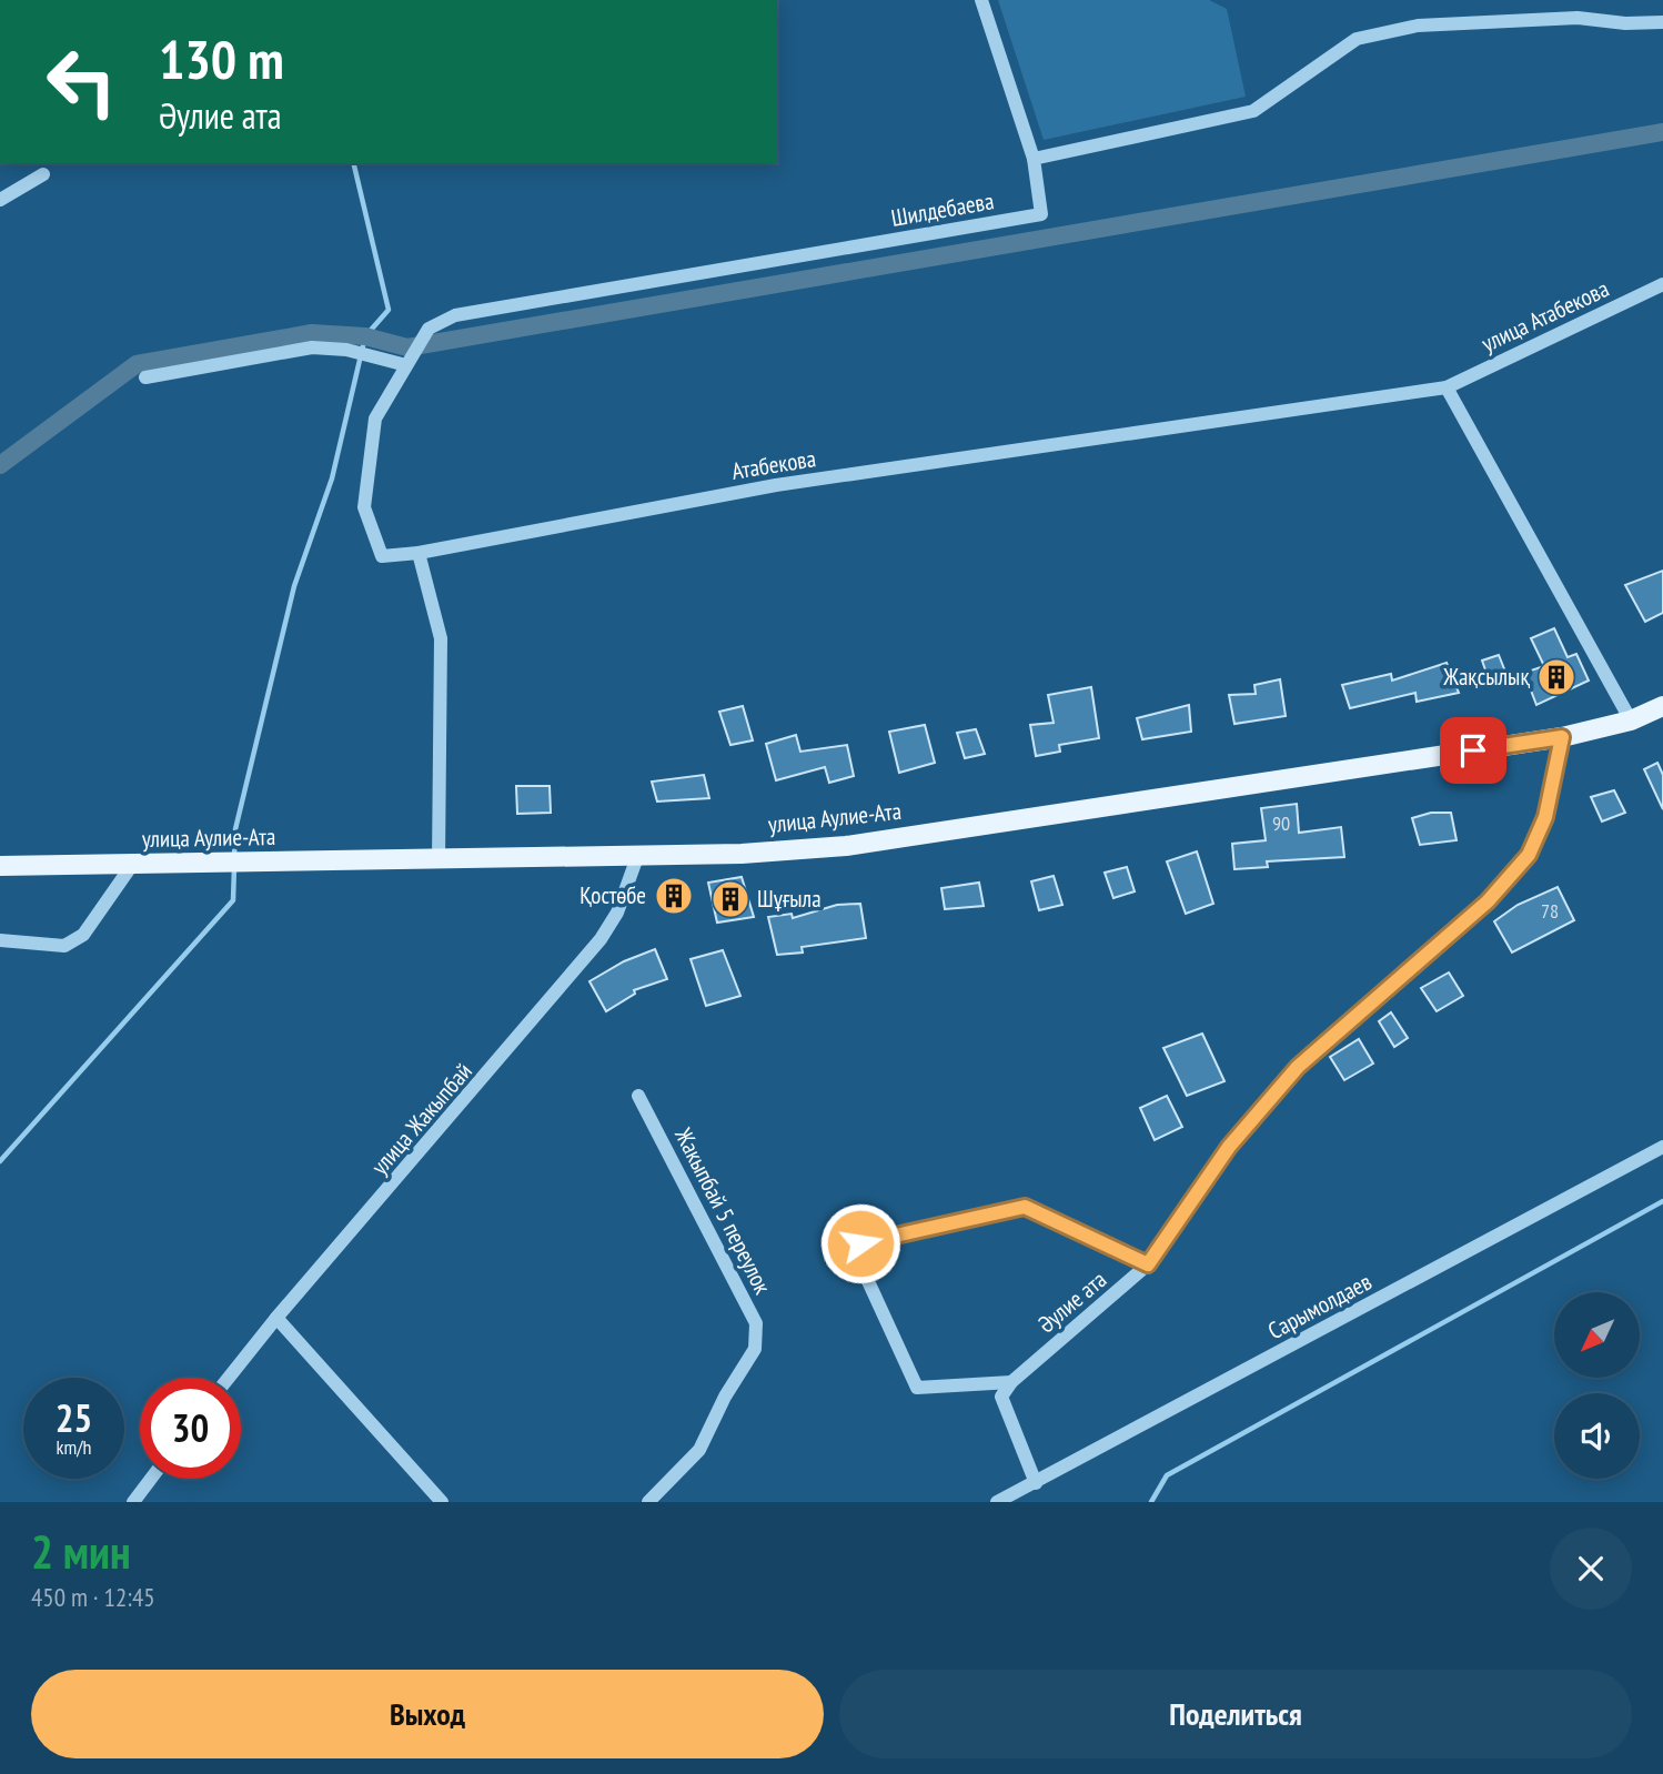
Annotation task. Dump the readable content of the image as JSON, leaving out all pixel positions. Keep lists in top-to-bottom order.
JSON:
{
  "streets": {
    "main road": ["улица Аулие-Ата"],
    "street": [
      "Шилдебаева",
      "улица Атабекова",
      "Атабекова",
      "улица Жакыпбай",
      "Жакыпбай 5 переулок",
      "Әулие ата",
      "Сарымолдаев"
    ]
  },
  "crossings": [
    ["Шилдебаева", "Атабекова"],
    ["улица Атабекова", "Атабекова"],
    ["улица Аулие-Ата", "улица Жакыпбай"],
    ["улица Аулие-Ата", "Әулие ата"]
  ],
  "places": {
    "building": ["Жақсылық", "Қостөбе", "Шұғыла"]
  },
  "house_numbers": ["90", "78"],
  "north": "bottom left",
  "page": {
    "turn": ["130 m", "Әулие ата"],
    "speed": "25 km/h",
    "limit": "30",
    "heading": ["2 мин", "450 m · 12:45"],
    "buttons": ["Выход", "Поделиться"]
  }
}
